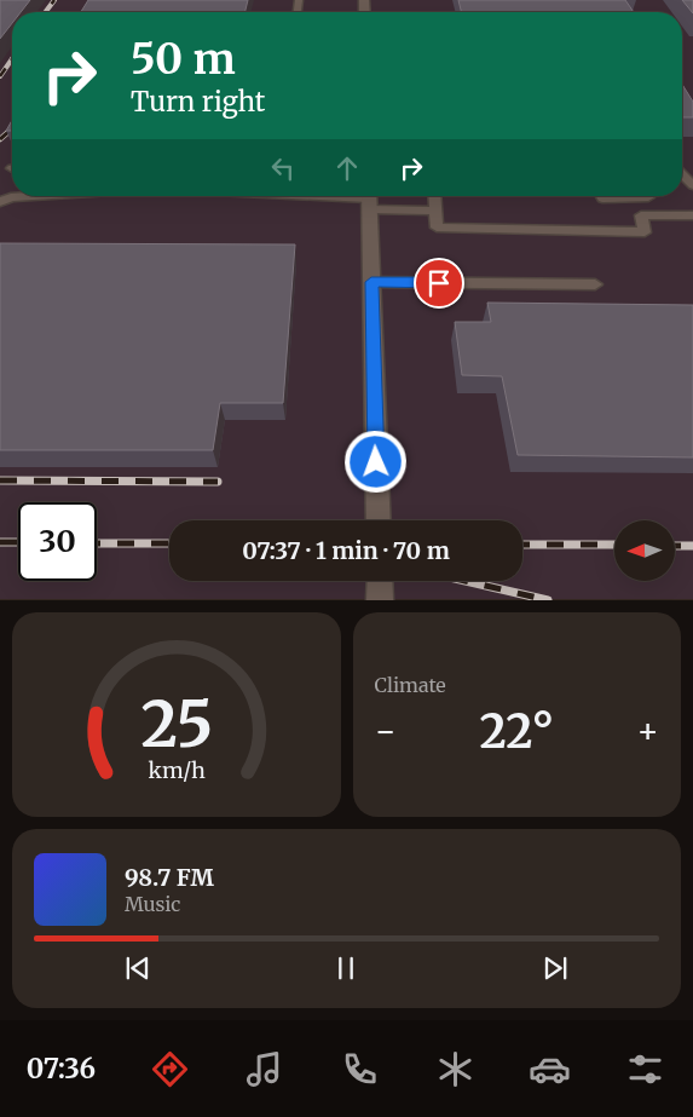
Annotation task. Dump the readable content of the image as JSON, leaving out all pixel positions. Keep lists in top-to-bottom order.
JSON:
{
  "north": "left",
  "page": {
    "turn": ["50 m", "Turn right"],
    "limit": "30",
    "trip": "07:37 · 1 min · 70 m",
    "tile": "Climate",
    "heat": ["−", "22°", "+"],
    "song": ["98.7 FM", "Music"],
    "tabs": "07:36",
    "gauge": ["25", "km/h"]
  }
}
